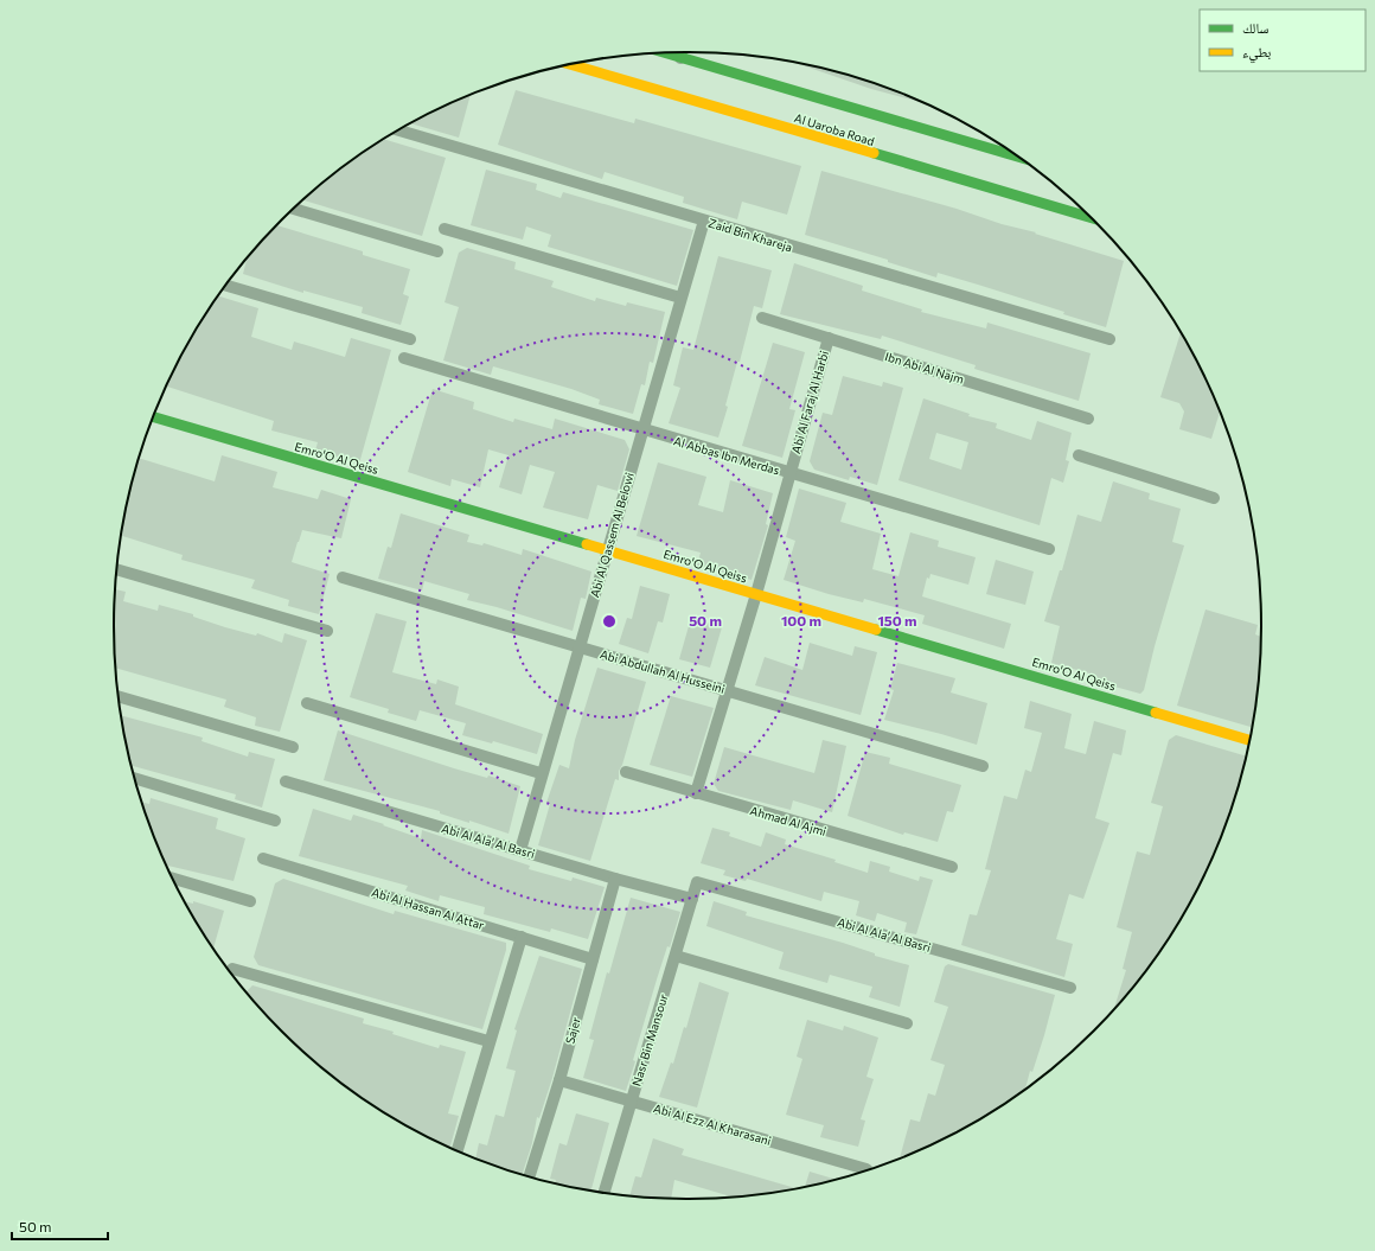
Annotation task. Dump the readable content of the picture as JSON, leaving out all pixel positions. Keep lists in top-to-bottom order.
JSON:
{
  "streets": {
    "street": [
      "Al Uaroba Road",
      "Zaid Bin Khareja",
      "Ibn Abi Al Najm",
      "Abi Al Faraj Al Harbi",
      "Al Abbas Ibn Merdas",
      "Emro'O Al Qeiss",
      "Abi Al Qassem Al Belowi",
      "Abi Abdullah Al Husseini",
      "Ahmad Al Ajmi",
      "Abi Al Ala' Al Basri",
      "Abi Al Hassan Al Attar",
      "Sajer",
      "Nasr Bin Mansour",
      "Abi Al Ezz Al Kharasani"
    ]
  },
  "crossings": [
    ["Zaid Bin Khareja", "Abi Al Qassem Al Belowi"],
    ["Ibn Abi Al Najm", "Abi Al Faraj Al Harbi"],
    ["Abi Al Faraj Al Harbi", "Al Abbas Ibn Merdas"],
    ["Abi Al Faraj Al Harbi", "Emro'O Al Qeiss"],
    ["Abi Al Faraj Al Harbi", "Abi Abdullah Al Husseini"],
    ["Abi Al Faraj Al Harbi", "Ahmad Al Ajmi"],
    ["Al Abbas Ibn Merdas", "Abi Al Qassem Al Belowi"],
    ["Emro'O Al Qeiss", "Abi Al Qassem Al Belowi"],
    ["Abi Al Qassem Al Belowi", "Abi Abdullah Al Husseini"],
    ["Abi Al Qassem Al Belowi", "Abi Al Ala' Al Basri"],
    ["Abi Al Ala' Al Basri", "Sajer"],
    ["Abi Al Ala' Al Basri", "Nasr Bin Mansour"],
    ["Abi Al Hassan Al Attar", "Sajer"],
    ["Sajer", "Abi Al Ezz Al Kharasani"],
    ["Nasr Bin Mansour", "Abi Al Ezz Al Kharasani"]
  ],
  "legend": ["سالك", "بطيء"],
  "scale_bar": "50 m",
  "rings": ["50 m", "100 m", "150 m"]
}
